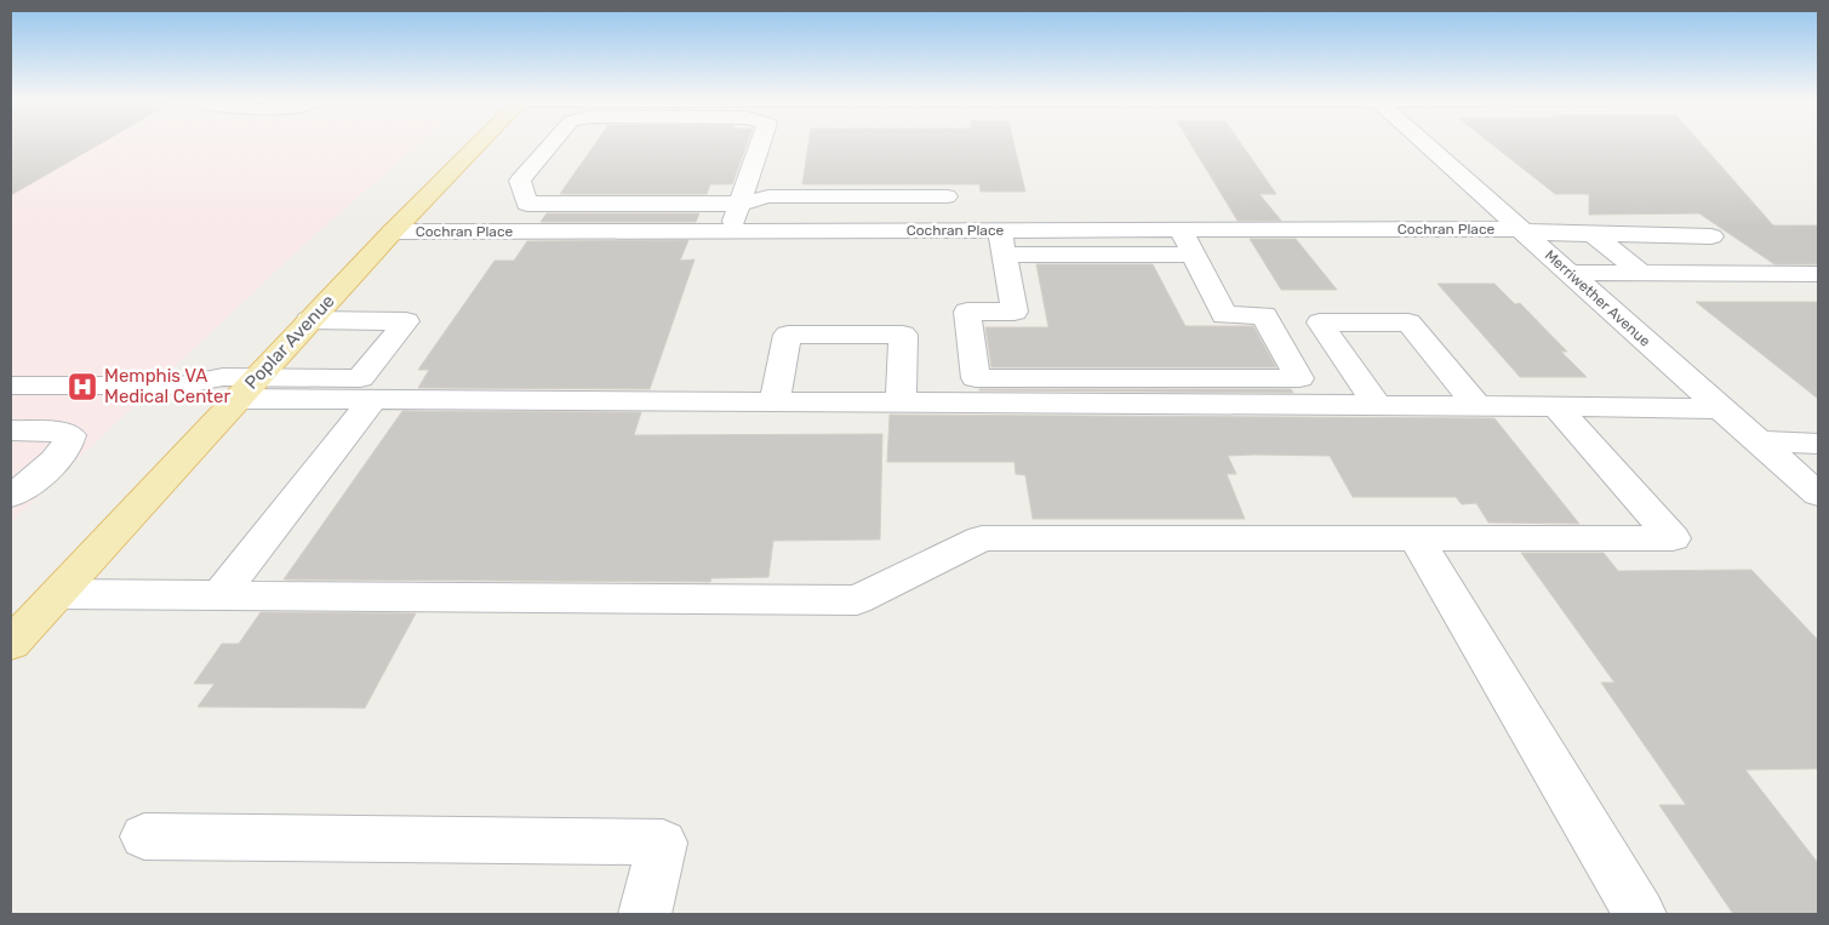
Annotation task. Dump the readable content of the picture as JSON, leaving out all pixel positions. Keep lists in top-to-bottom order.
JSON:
{
  "streets": {
    "main road": ["Poplar Avenue"],
    "street": ["Cochran Place", "Merriwether Avenue"]
  },
  "crossings": [
    ["Cochran Place", "Merriwether Avenue"],
    ["Cochran Place", "Poplar Avenue"]
  ],
  "places": {
    "hospital": ["Memphis VA Medical Center"]
  }
}
